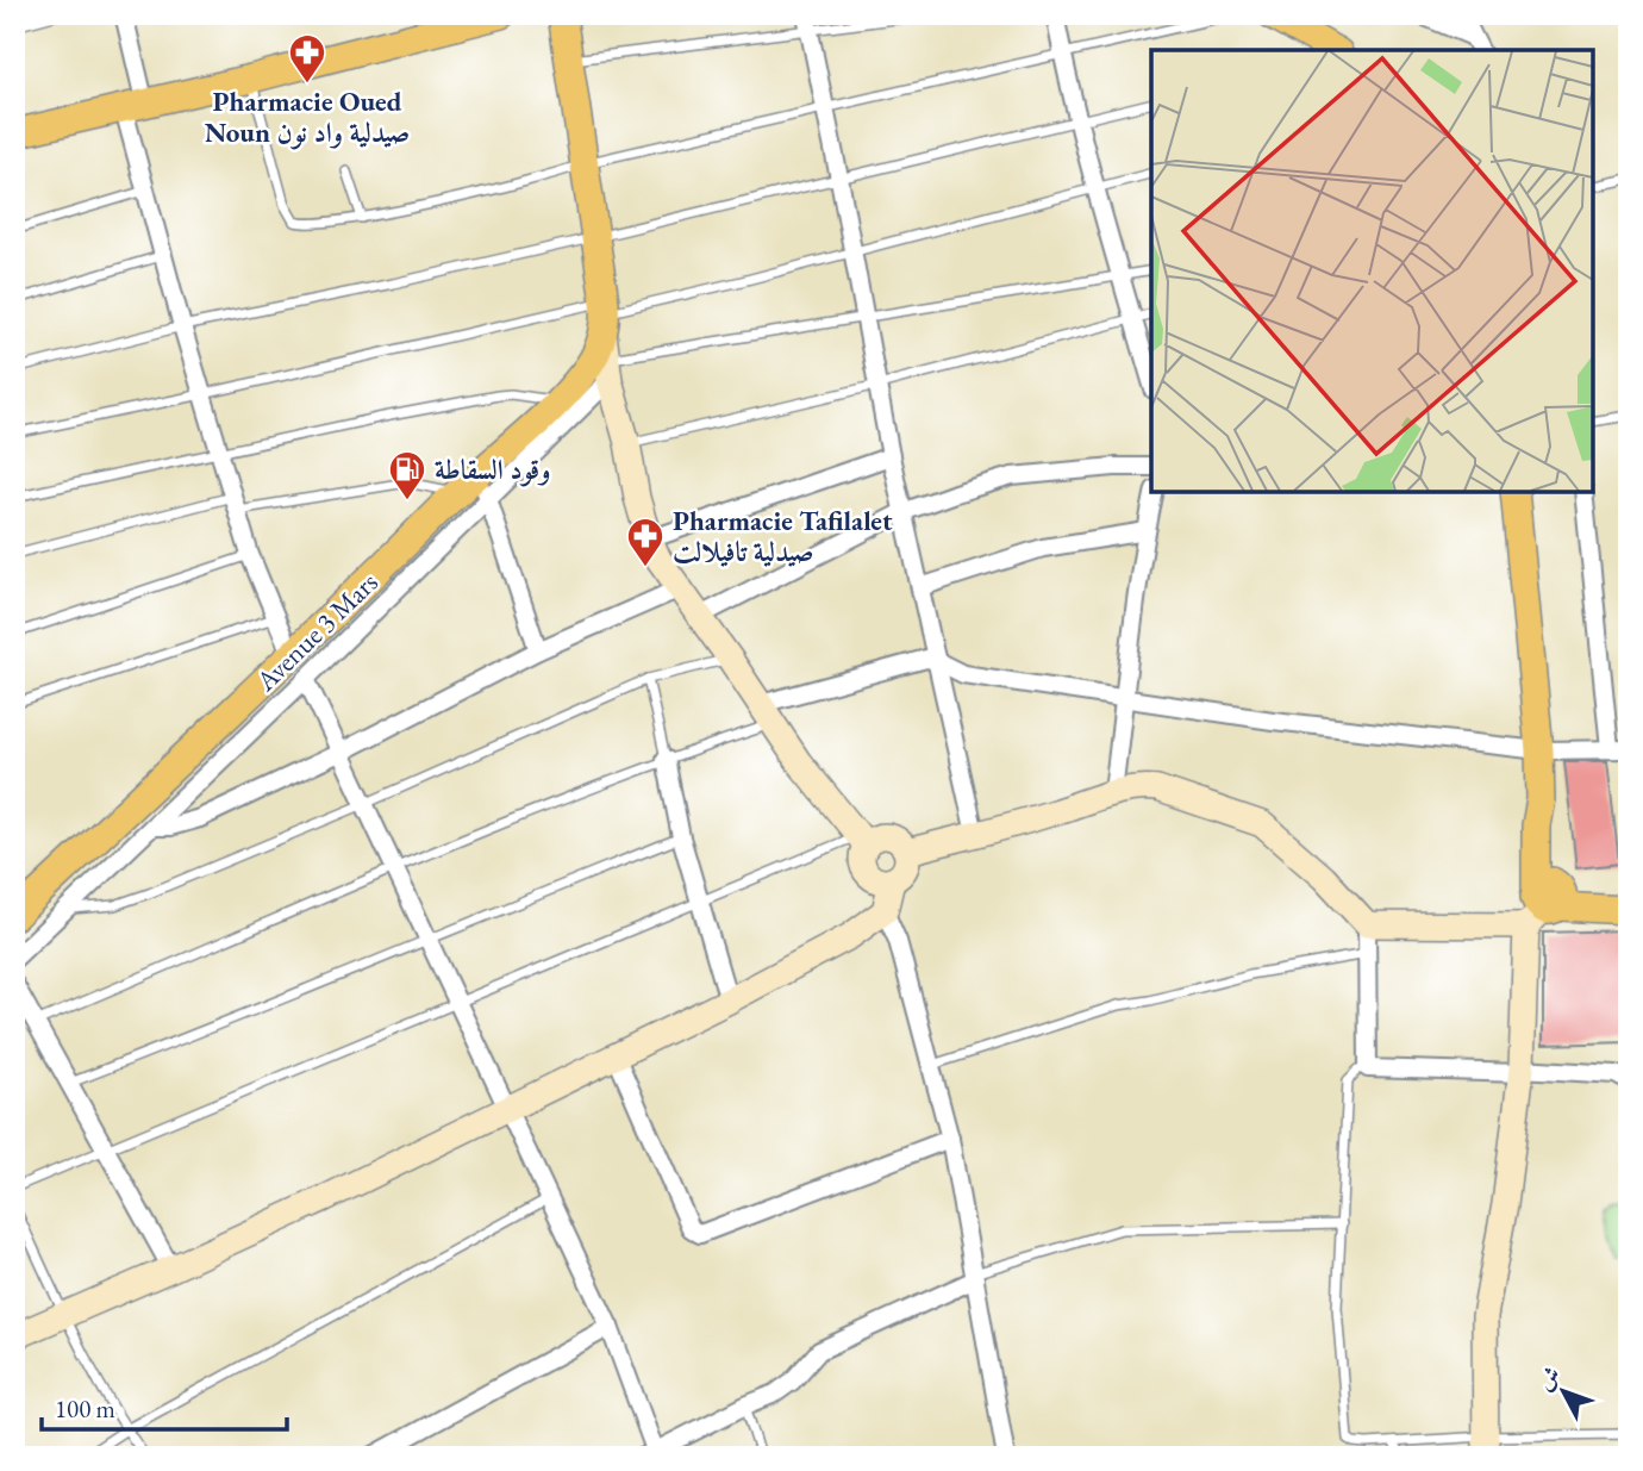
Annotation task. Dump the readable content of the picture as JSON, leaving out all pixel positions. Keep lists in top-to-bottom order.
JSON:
{
  "streets": {
    "main road": ["Avenue 3 Mars"]
  },
  "places": {
    "pharmacy": ["Pharmacie Oued Noun صيدلية واد نون", "Pharmacie Tafilalet صيدلية تافيلالت"],
    "fuel station": ["وقود السقاطة"]
  },
  "scale_bar": "100 m",
  "north": "top left"
}
